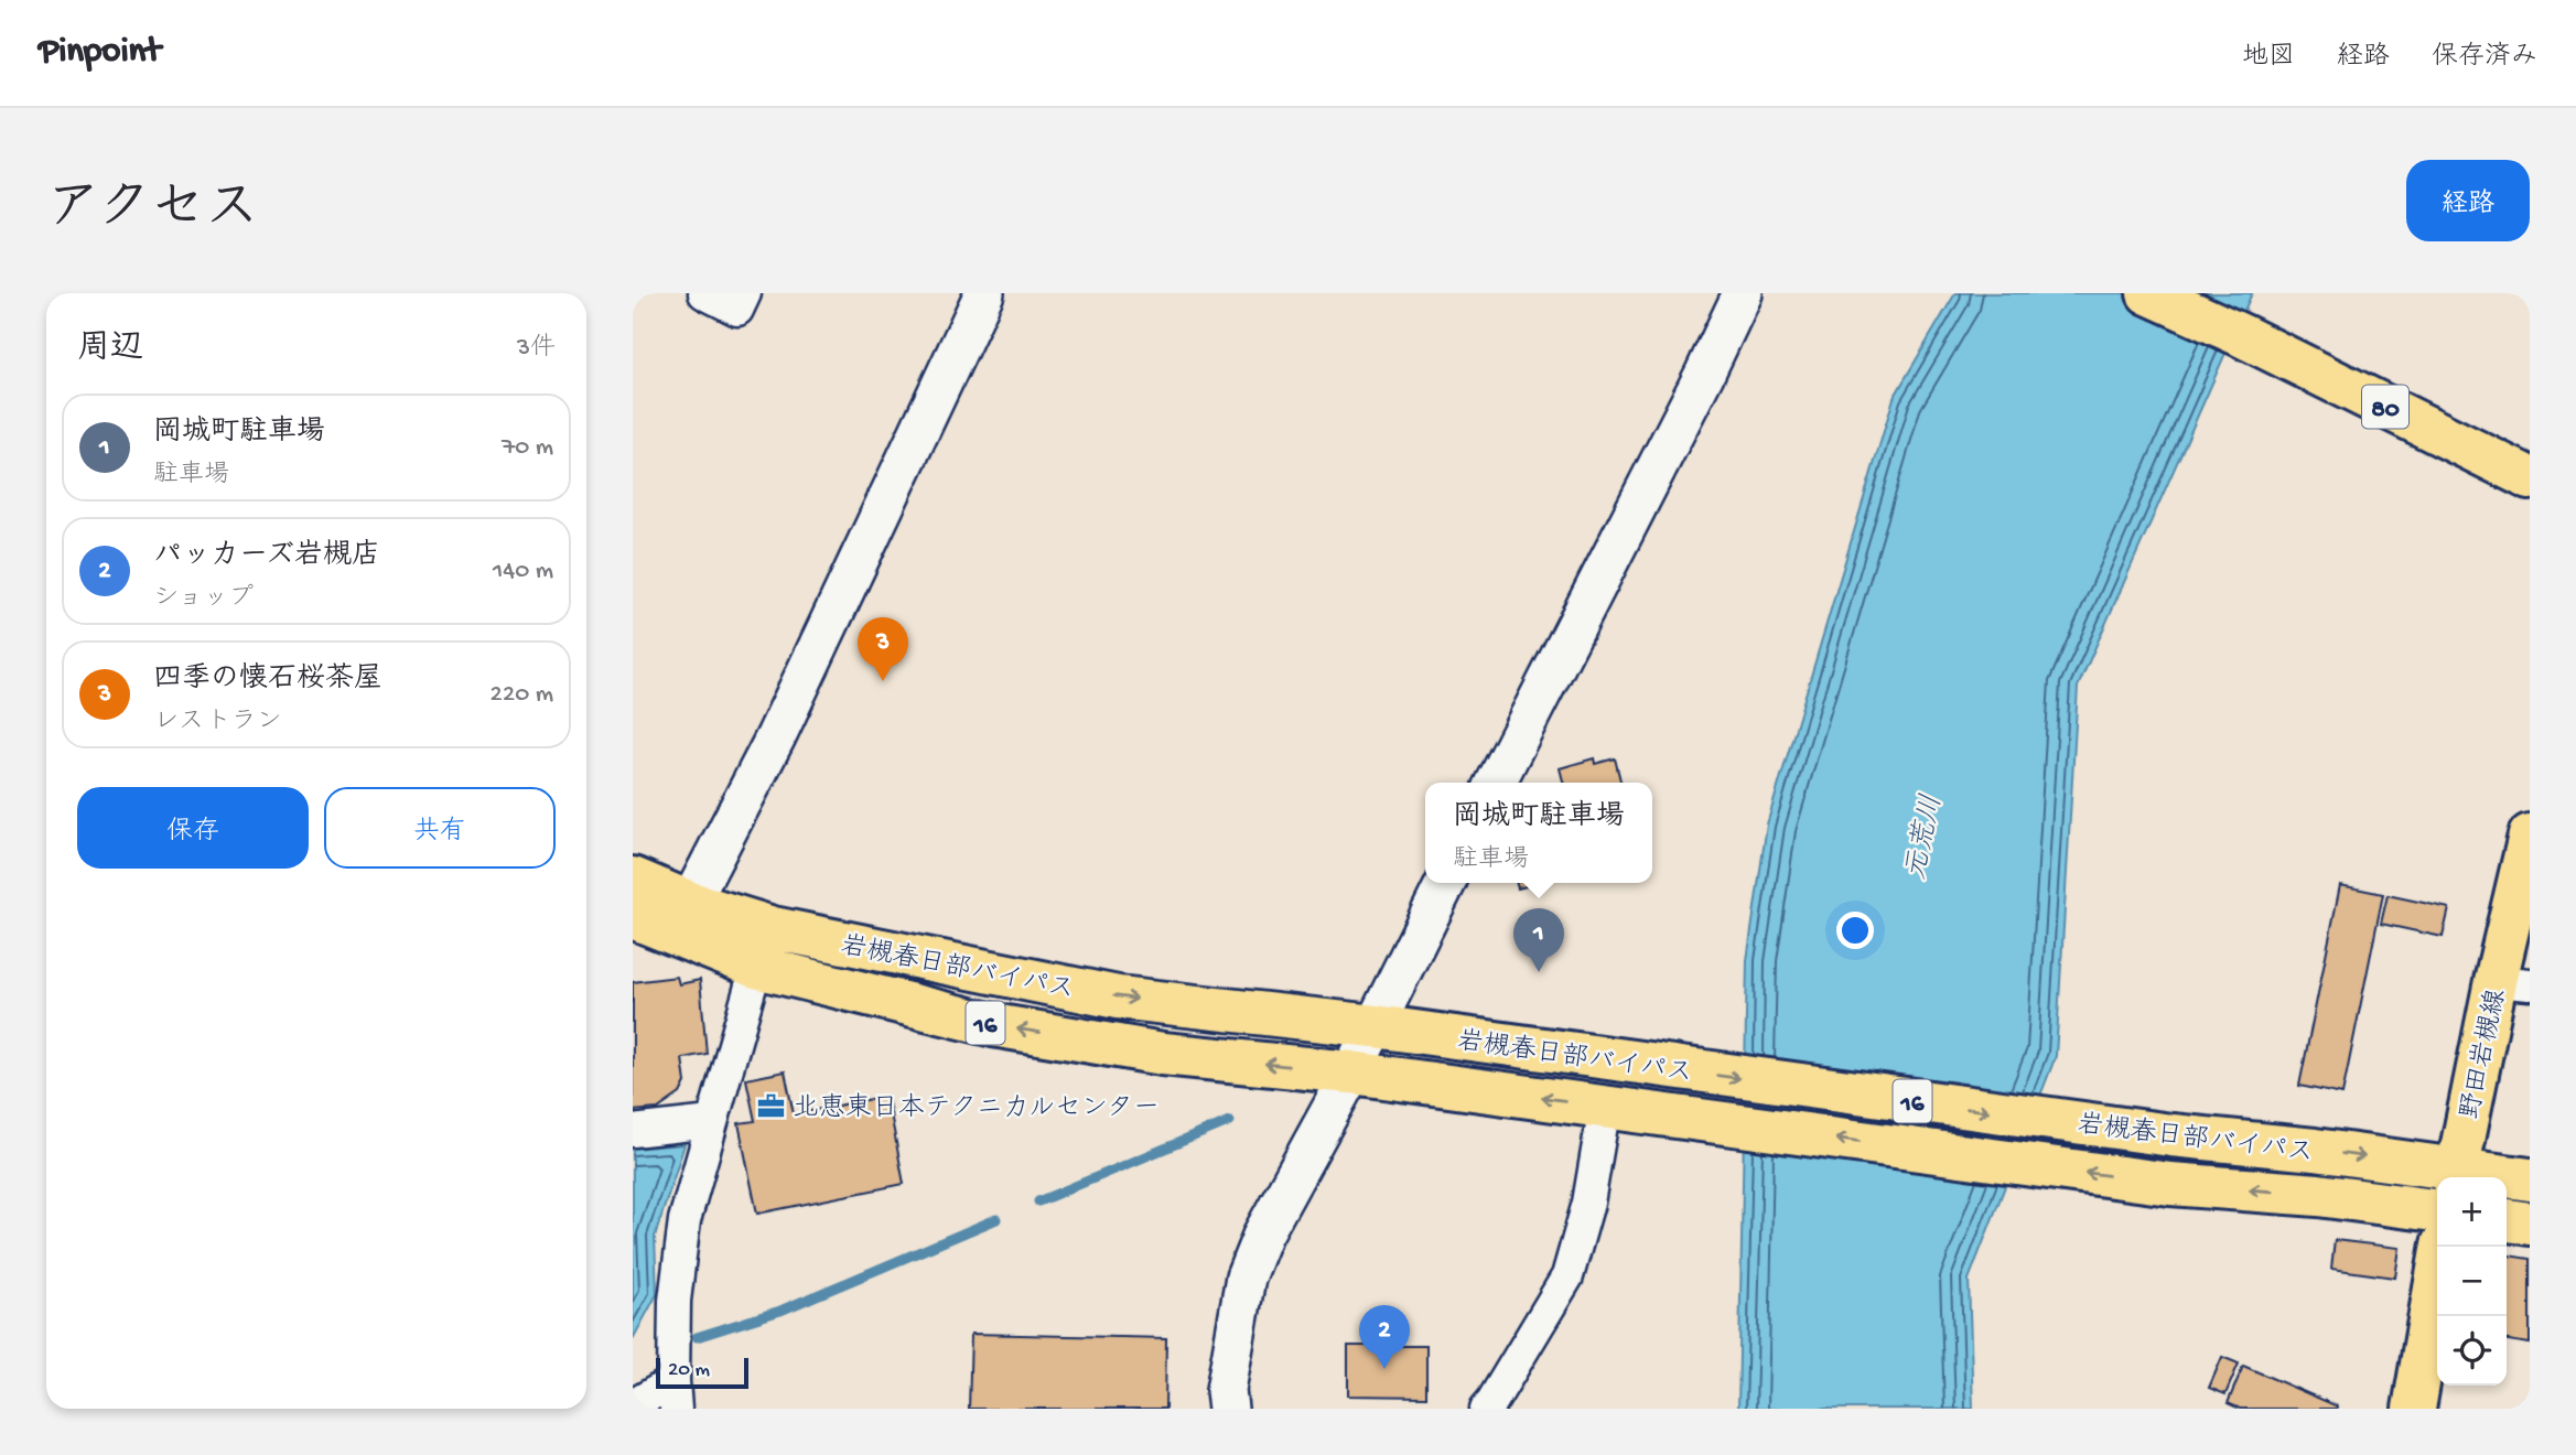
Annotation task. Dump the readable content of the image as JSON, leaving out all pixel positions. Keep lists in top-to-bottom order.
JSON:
{
  "streets": {
    "main road": [
      "80",
      "岩槻春日部バイパス",
      "16",
      "野田岩槻線"
    ]
  },
  "crossings": [
    ["岩槻春日部バイパス", "野田岩槻線"]
  ],
  "water": ["元荒川"],
  "places": {
    "office": ["北恵東日本テクニカルセンター"]
  },
  "scale_bar": "20 m",
  "page": {
    "header": "Pinpoint",
    "nav": ["地図", "経路", "保存済み"],
    "title": "アクセス",
    "buttons": [
      "経路",
      ["保存", "共有"]
    ],
    "heading": ["周辺", "3件"],
    "list": [
      {
        "mark": "1",
        "name": "岡城町駐車場",
        "note": "駐車場",
        "value": "70 m"
      },
      {
        "mark": "2",
        "name": "パッカーズ岩槻店",
        "note": "ショップ",
        "value": "140 m"
      },
      {
        "mark": "3",
        "name": "四季の懐石桜茶屋",
        "note": "レストラン",
        "value": "220 m"
      }
    ],
    "pins": ["3", "1", "2"],
    "popup": ["岡城町駐車場", "駐車場"],
    "map_buttons": ["+", "−"],
    "scale": "20 m"
  }
}
